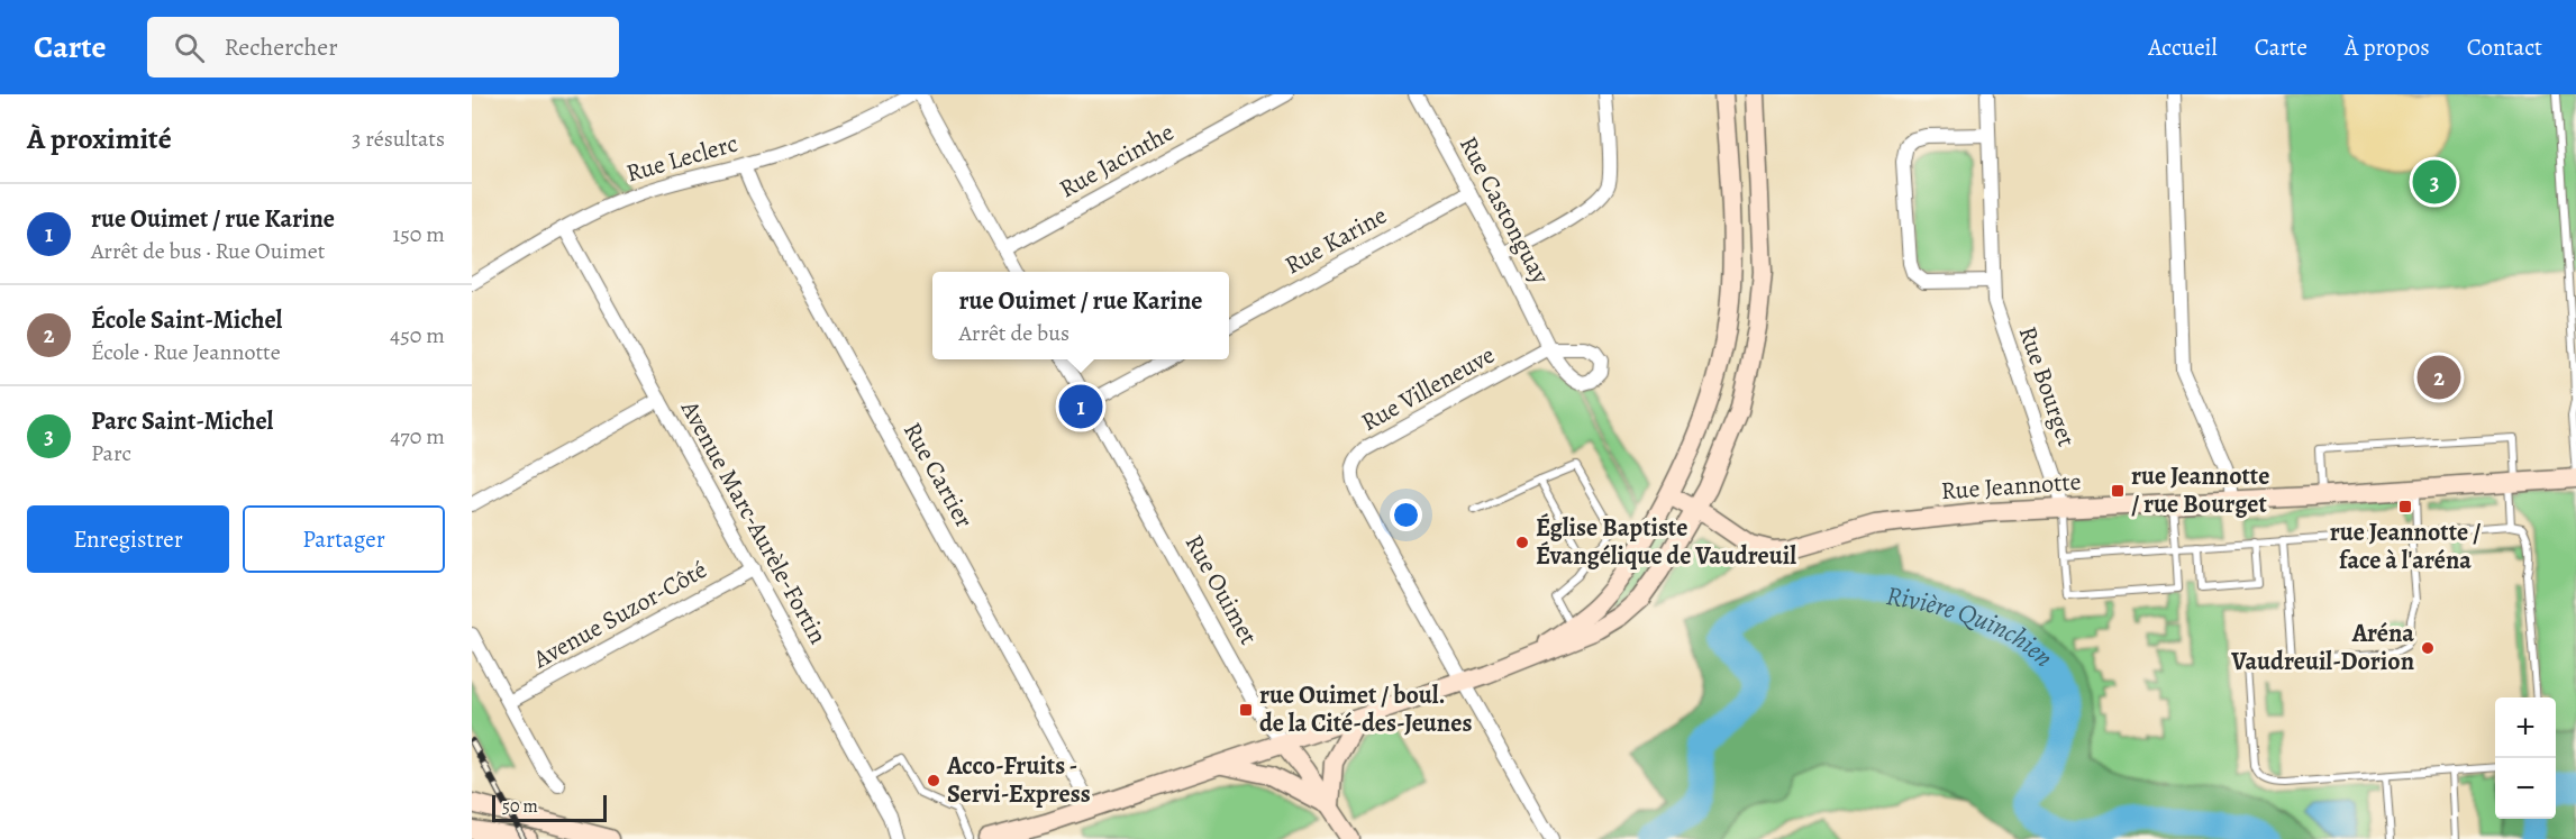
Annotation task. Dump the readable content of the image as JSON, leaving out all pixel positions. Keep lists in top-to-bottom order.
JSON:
{
  "streets": {
    "main road": ["Rue Jeannotte", "Rue Ouimet"],
    "street": [
      "Rue Leclerc",
      "Rue Jacinthe",
      "Rue Castonguay",
      "Rue Karine",
      "Rue Bourget",
      "Rue Villeneuve",
      "Rue Cartier",
      "Avenue Marc-Aurèle-Fortin",
      "Avenue Suzor-Côté"
    ]
  },
  "crossings": [
    ["Rue Leclerc", "Rue Cartier"],
    ["Rue Leclerc", "Avenue Marc-Aurèle-Fortin"],
    ["Rue Castonguay", "Rue Karine"],
    ["Rue Castonguay", "Rue Villeneuve"],
    ["Rue Bourget", "Rue Jeannotte"],
    ["Avenue Marc-Aurèle-Fortin", "Avenue Suzor-Côté"]
  ],
  "water": ["Rivière Quinchien"],
  "places": {
    "transit": ["rue Jeannotte / rue Bourget", "rue Jeannotte / face à l'aréna", "rue Ouimet / boul. de la Cité-des-Jeunes"],
    "other": ["Église Baptiste Évangélique de Vaudreuil", "Aréna Vaudreuil-Dorion", "Acco-Fruits - Servi-Express"]
  },
  "scale_bar": "50 m",
  "page": {
    "header": "Carte",
    "search": "Rechercher",
    "nav": [
      "Accueil",
      "Carte",
      "À propos",
      "Contact"
    ],
    "heading": ["À proximité", "3 résultats"],
    "pins": ["3", "2", "1"],
    "list": [
      {
        "mark": "1",
        "name": "rue Ouimet / rue Karine",
        "note": "Arrêt de bus · Rue Ouimet",
        "value": "150 m"
      },
      {
        "mark": "2",
        "name": "École Saint-Michel",
        "note": "École · Rue Jeannotte",
        "value": "450 m"
      },
      {
        "mark": "3",
        "name": "Parc Saint-Michel",
        "note": "Parc",
        "value": "470 m"
      }
    ],
    "popup": ["rue Ouimet / rue Karine", "Arrêt de bus"],
    "buttons": ["Enregistrer", "Partager"],
    "map_buttons": ["+", "−"],
    "scale": "50 m"
  }
}
